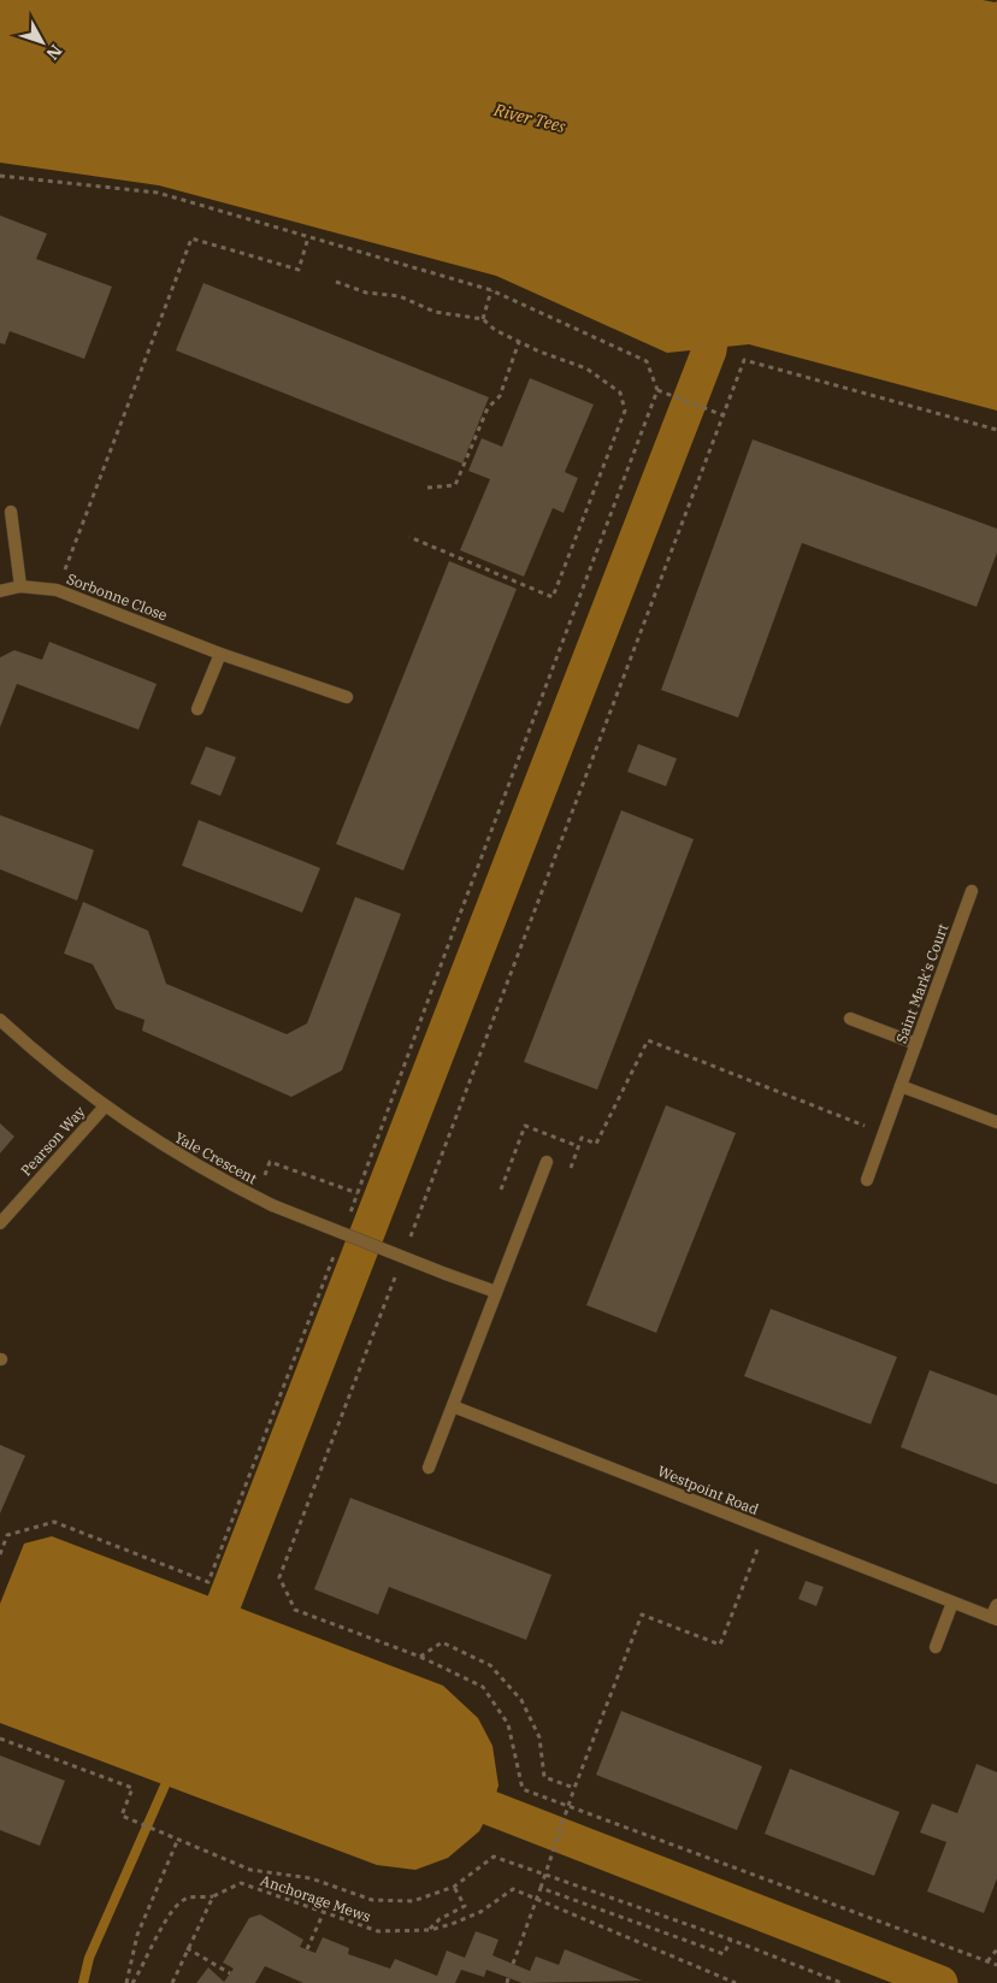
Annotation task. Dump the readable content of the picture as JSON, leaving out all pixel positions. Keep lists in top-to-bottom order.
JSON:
{
  "streets": {
    "street": [
      "Sorbonne Close",
      "Saint Mark's Court",
      "Pearson Way",
      "Yale Crescent",
      "Westpoint Road"
    ],
    "path": ["Anchorage Mews"]
  },
  "crossings": [
    ["Pearson Way", "Yale Crescent"]
  ],
  "water": ["River Tees"],
  "north": "bottom right"
}
